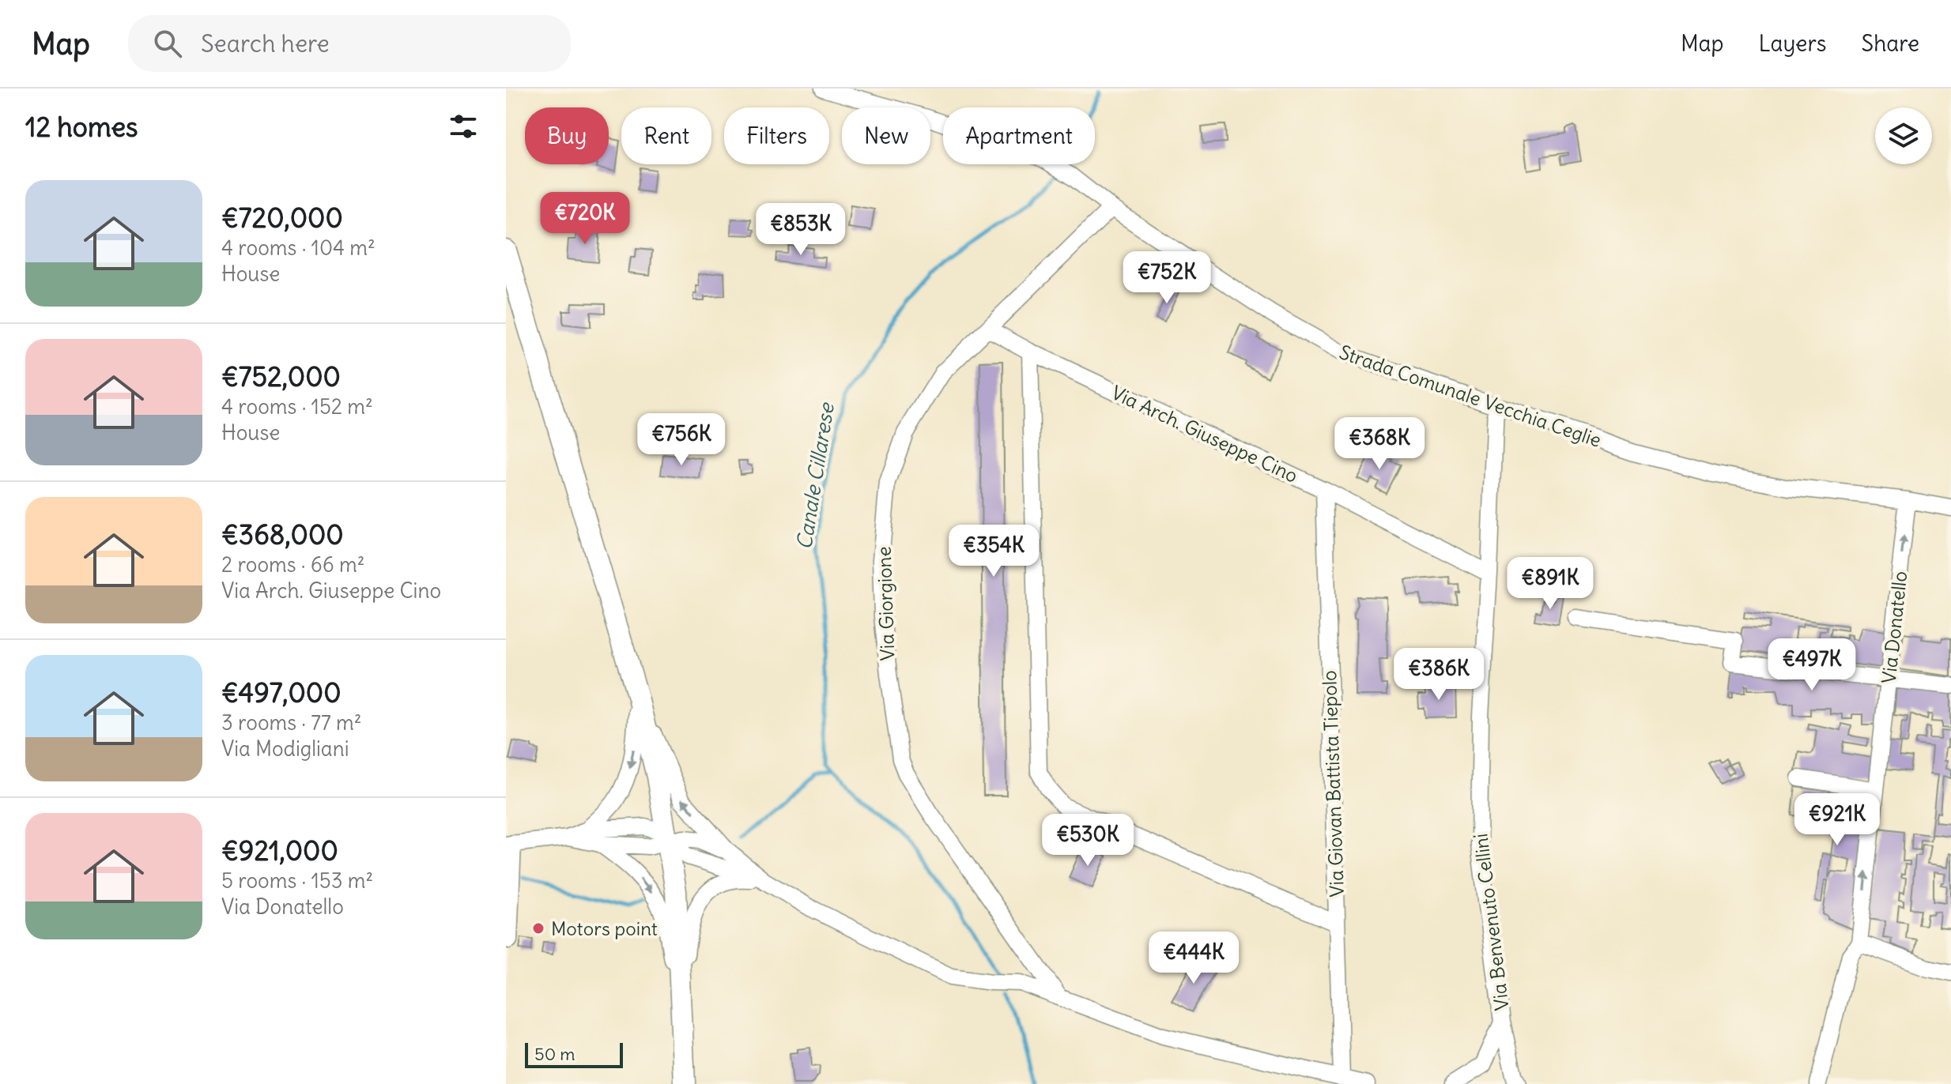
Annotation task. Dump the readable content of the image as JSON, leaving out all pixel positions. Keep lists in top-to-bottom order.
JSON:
{
  "streets": {
    "street": [
      "Strada Comunale Vecchia Ceglie",
      "Via Arch. Giuseppe Cino",
      "Via Giorgione",
      "Via Donatello",
      "Via Giovan Battista Tiepolo",
      "Via Benvenuto Cellini"
    ]
  },
  "crossings": [
    ["Strada Comunale Vecchia Ceglie", "Via Giorgione"],
    ["Strada Comunale Vecchia Ceglie", "Via Donatello"],
    ["Strada Comunale Vecchia Ceglie", "Via Benvenuto Cellini"],
    ["Via Arch. Giuseppe Cino", "Via Giorgione"],
    ["Via Arch. Giuseppe Cino", "Via Giovan Battista Tiepolo"],
    ["Via Arch. Giuseppe Cino", "Via Benvenuto Cellini"]
  ],
  "one_way": ["Via Donatello"],
  "water": ["Canale Cillarese"],
  "places": ["Motors point"],
  "scale_bar": "50 m",
  "page": {
    "header": "Map",
    "search": "Search here",
    "nav": ["Map", "Layers", "Share"],
    "heading": "12 homes",
    "chip": [
      "Buy",
      "Rent",
      "Filters",
      "New",
      "Apartment"
    ],
    "list": [
      {
        "name": "€720,000",
        "note": "4 rooms · 104 m² · House"
      },
      {
        "name": "€752,000",
        "note": "4 rooms · 152 m² · House"
      },
      {
        "name": "€368,000",
        "note": "2 rooms · 66 m² · Via Arch. Giuseppe Cino"
      },
      {
        "name": "€497,000",
        "note": "3 rooms · 77 m² · Via Modigliani"
      },
      {
        "name": "€921,000",
        "note": "5 rooms · 153 m² · Via Donatello"
      }
    ],
    "price": [
      "€720K",
      "€853K",
      "€752K",
      "€756K",
      "€368K",
      "€354K",
      "€891K",
      "€497K",
      "€386K",
      "€921K",
      "€530K",
      "€444K"
    ],
    "scale": "50 m"
  }
}
